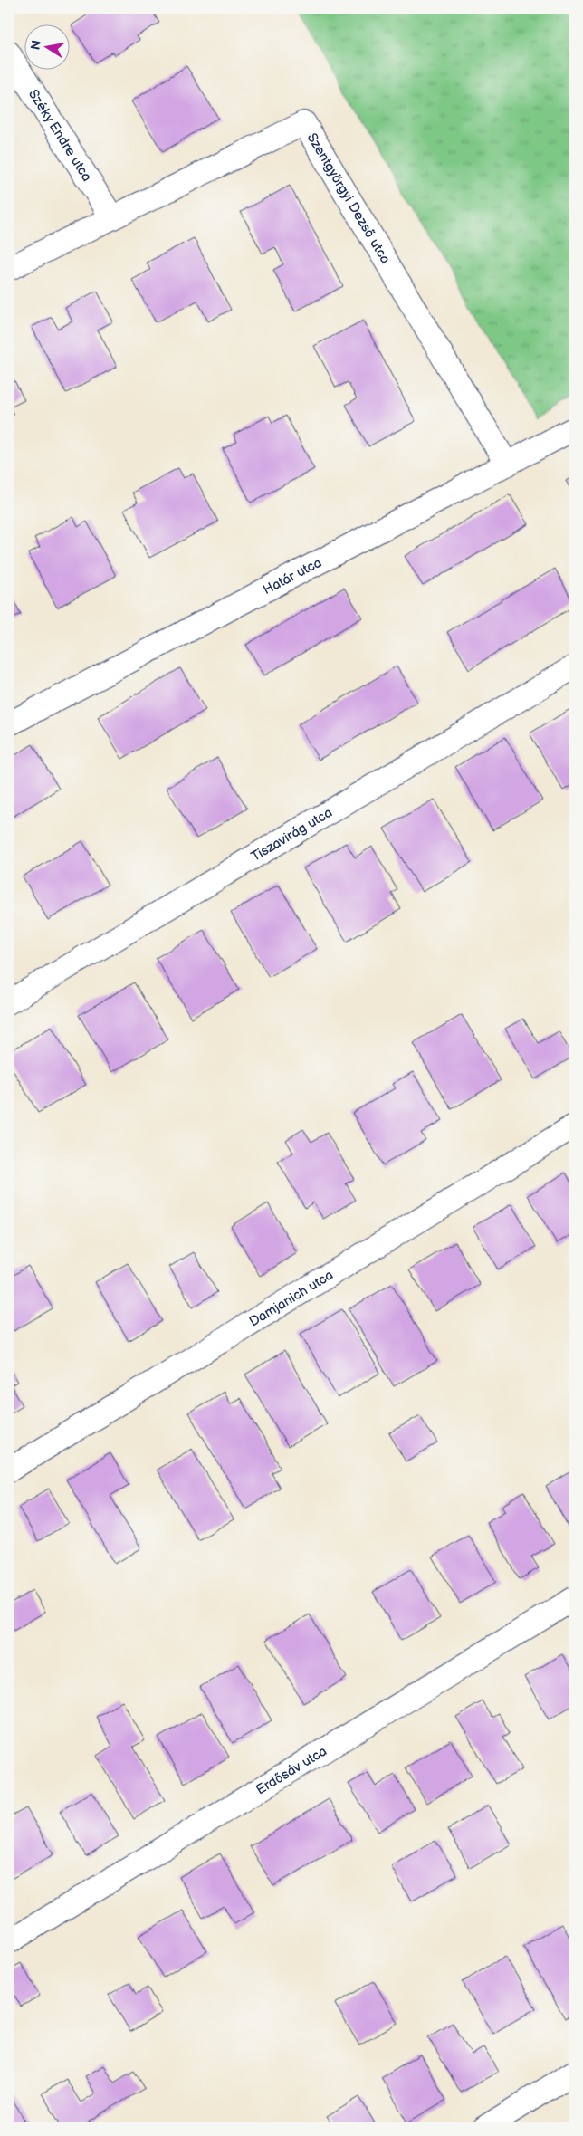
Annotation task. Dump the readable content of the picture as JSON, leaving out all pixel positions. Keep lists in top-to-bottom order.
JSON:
{
  "streets": {
    "street": [
      "Széky Endre utca",
      "Szentgyörgyi Dezső utca",
      "Határ utca",
      "Tiszavirág utca",
      "Damjanich utca",
      "Erdősáv utca"
    ]
  },
  "crossings": [
    ["Széky Endre utca", "Szentgyörgyi Dezső utca"],
    ["Szentgyörgyi Dezső utca", "Határ utca"]
  ],
  "north": "left"
}
